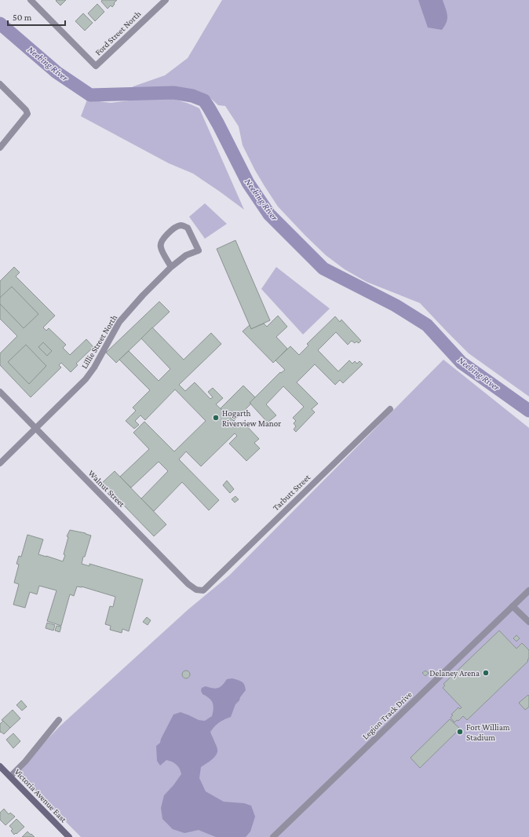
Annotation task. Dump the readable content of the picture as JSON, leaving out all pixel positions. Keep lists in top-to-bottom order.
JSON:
{
  "streets": {
    "street": [
      "Ford Street North",
      "Lillie Street North",
      "Walnut Street",
      "Tarbutt Street",
      "Legion Track Drive",
      "Victoria Avenue East"
    ]
  },
  "crossings": [
    ["Lillie Street North", "Walnut Street"],
    ["Walnut Street", "Tarbutt Street"]
  ],
  "water": ["Neebing River"],
  "places": ["Hogarth Riverview Manor", "Delaney Arena", "Fort William Stadium"],
  "scale_bar": "50 m"
}
